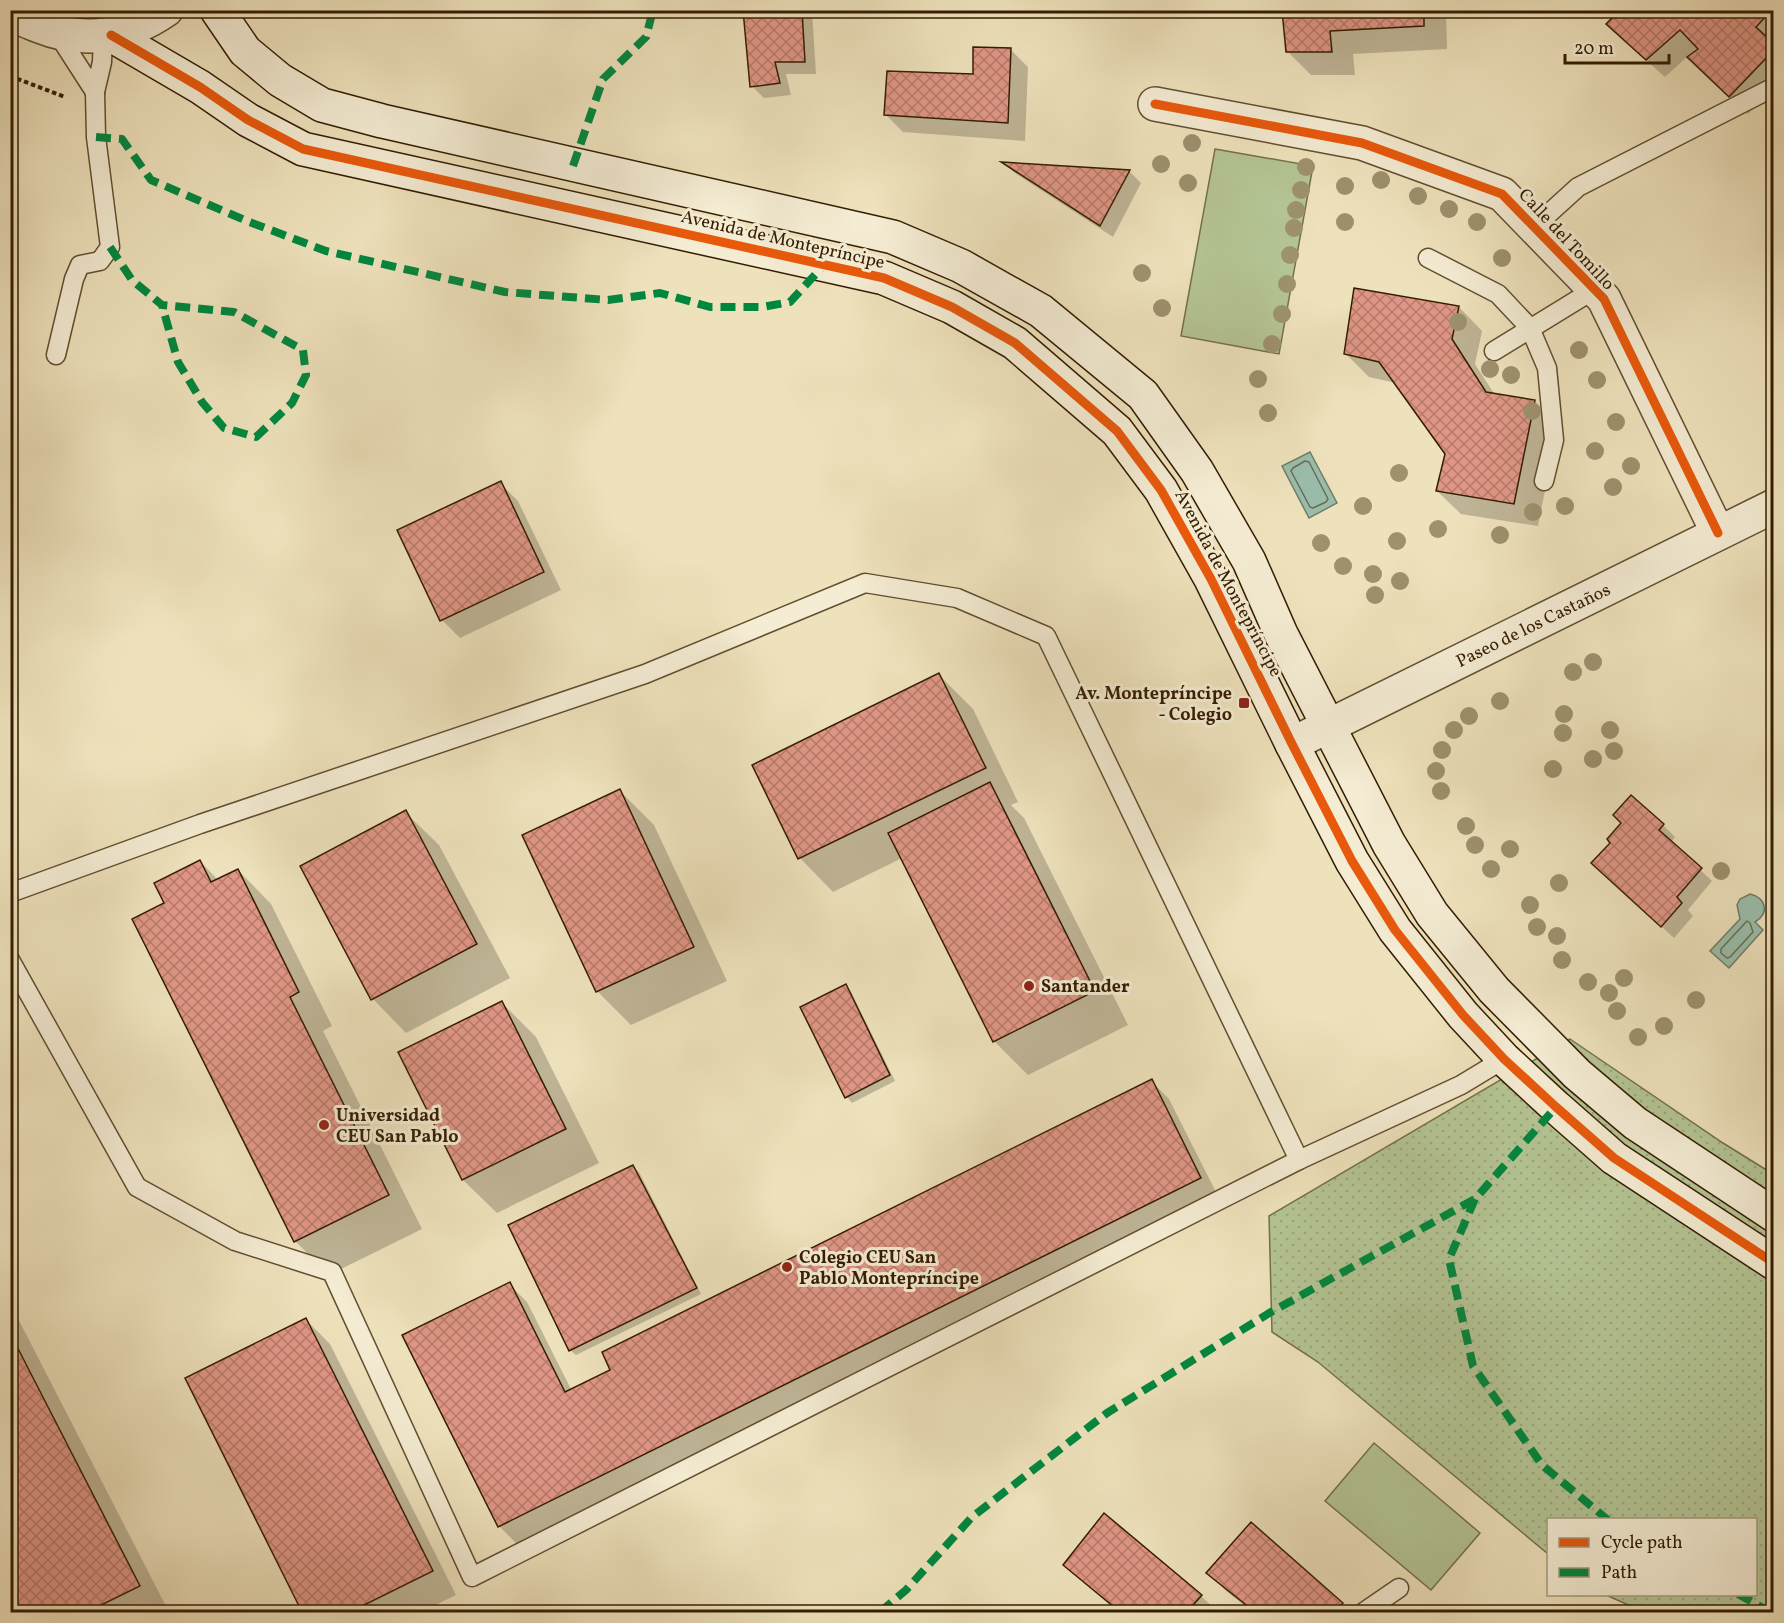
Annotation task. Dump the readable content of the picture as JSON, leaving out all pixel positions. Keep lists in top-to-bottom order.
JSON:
{
  "streets": {
    "street": ["Avenida de Montepríncipe", "Calle del Tomillo", "Paseo de los Castaños"]
  },
  "crossings": [
    ["Avenida de Montepríncipe", "Paseo de los Castaños"],
    ["Calle del Tomillo", "Paseo de los Castaños"]
  ],
  "places": {
    "transit": ["Av. Montepríncipe - Colegio"],
    "other": ["Santander", "Universidad CEU San Pablo", "Colegio CEU San Pablo Montepríncipe"]
  },
  "legend": ["Cycle path", "Path"],
  "scale_bar": "20 m"
}
